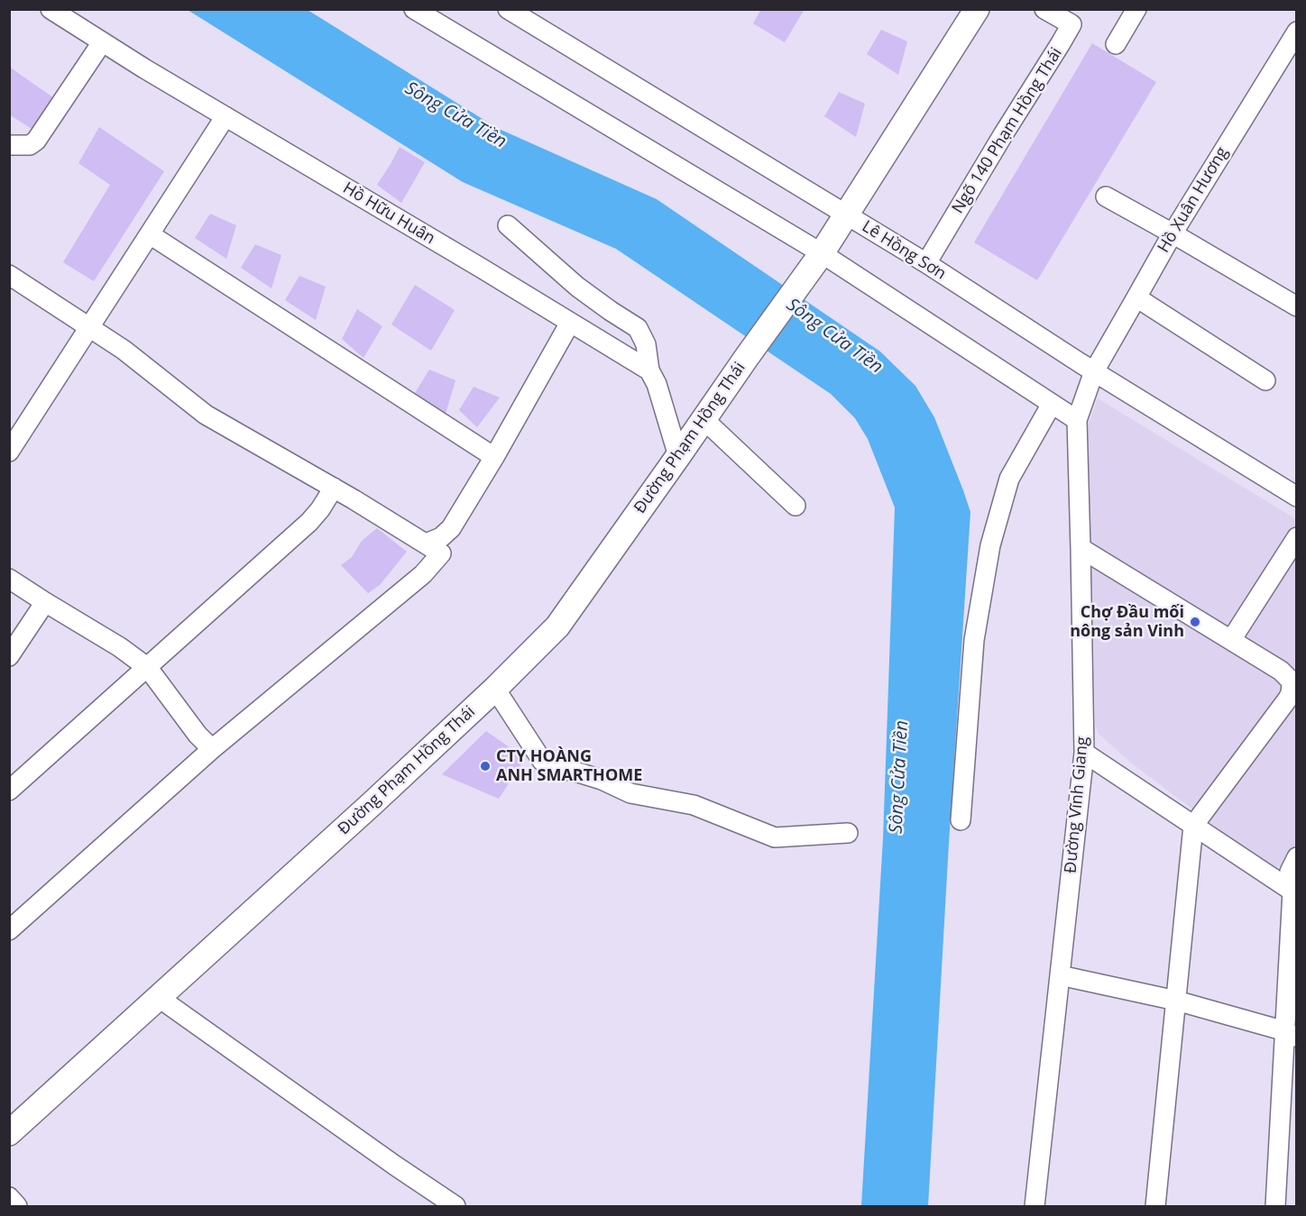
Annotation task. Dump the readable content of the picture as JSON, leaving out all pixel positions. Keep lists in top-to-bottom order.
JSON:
{
  "streets": {
    "main road": ["Đường Phạm Hồng Thái"],
    "street": [
      "Ngõ 140 Phạm Hồng Thái",
      "Hồ Xuân Hương",
      "Hồ Hữu Huân",
      "Lê Hồng Sơn",
      "Đường Vĩnh Giang"
    ]
  },
  "crossings": [
    ["Ngõ 140 Phạm Hồng Thái", "Lê Hồng Sơn"],
    ["Hồ Xuân Hương", "Lê Hồng Sơn"],
    ["Hồ Xuân Hương", "Đường Vĩnh Giang"],
    ["Lê Hồng Sơn", "Đường Vĩnh Giang"]
  ],
  "water": ["Sông Cửa Tiền"],
  "places": ["Chợ Đầu mối nông sản Vinh", "CTY HOÀNG ANH SMARTHOME"]
}
